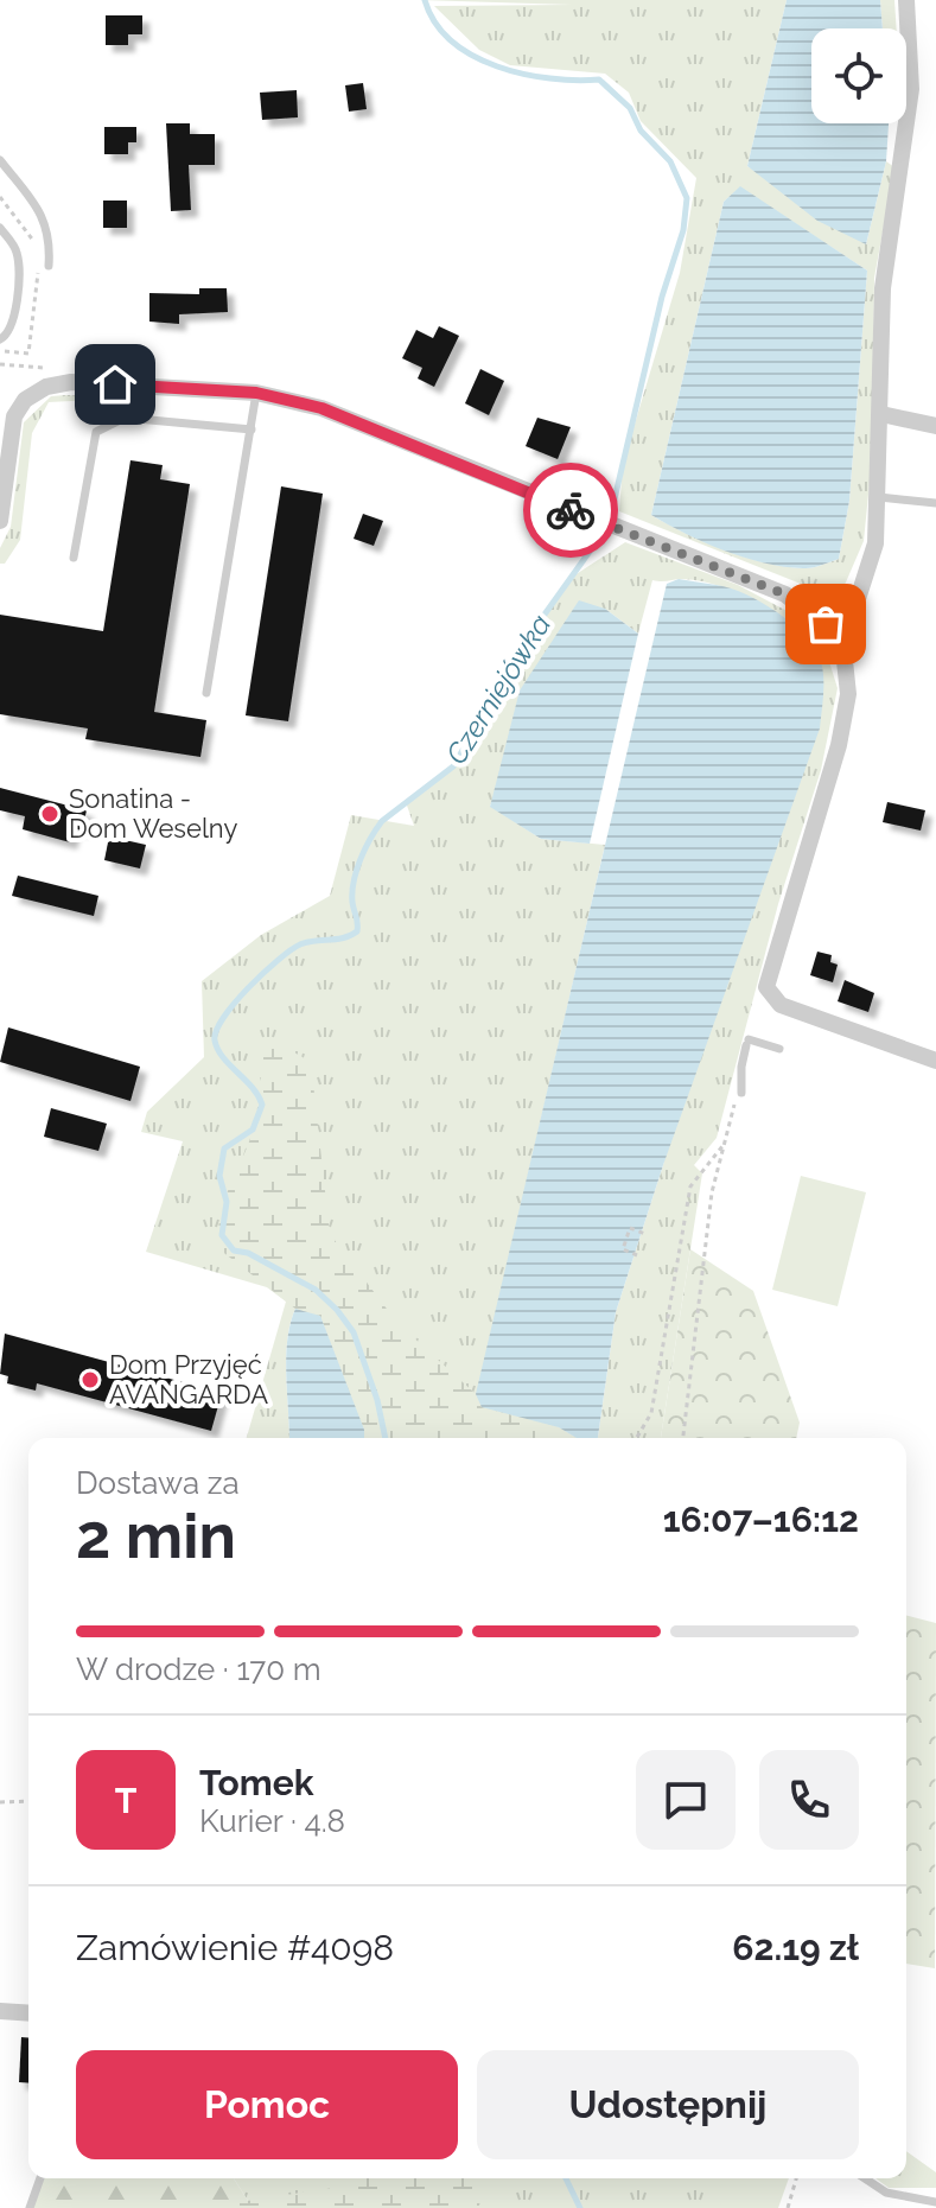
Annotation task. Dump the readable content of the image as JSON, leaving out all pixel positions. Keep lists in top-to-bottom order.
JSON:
{
  "water": ["Czerniejówka"],
  "places": ["Sonatina - Dom Weselny", "Dom Przyjęć AVANGARDA"],
  "page": {
    "heading": ["2 min", "Dostawa za", "16:07–16:12"],
    "panel": [
      "Tomek",
      "Kurier · 4.8",
      "Zamówienie #4098",
      "62.19 zł"
    ],
    "bar": "W drodze · 170 m",
    "round": "T",
    "buttons": ["Pomoc", "Udostępnij"]
  }
}
